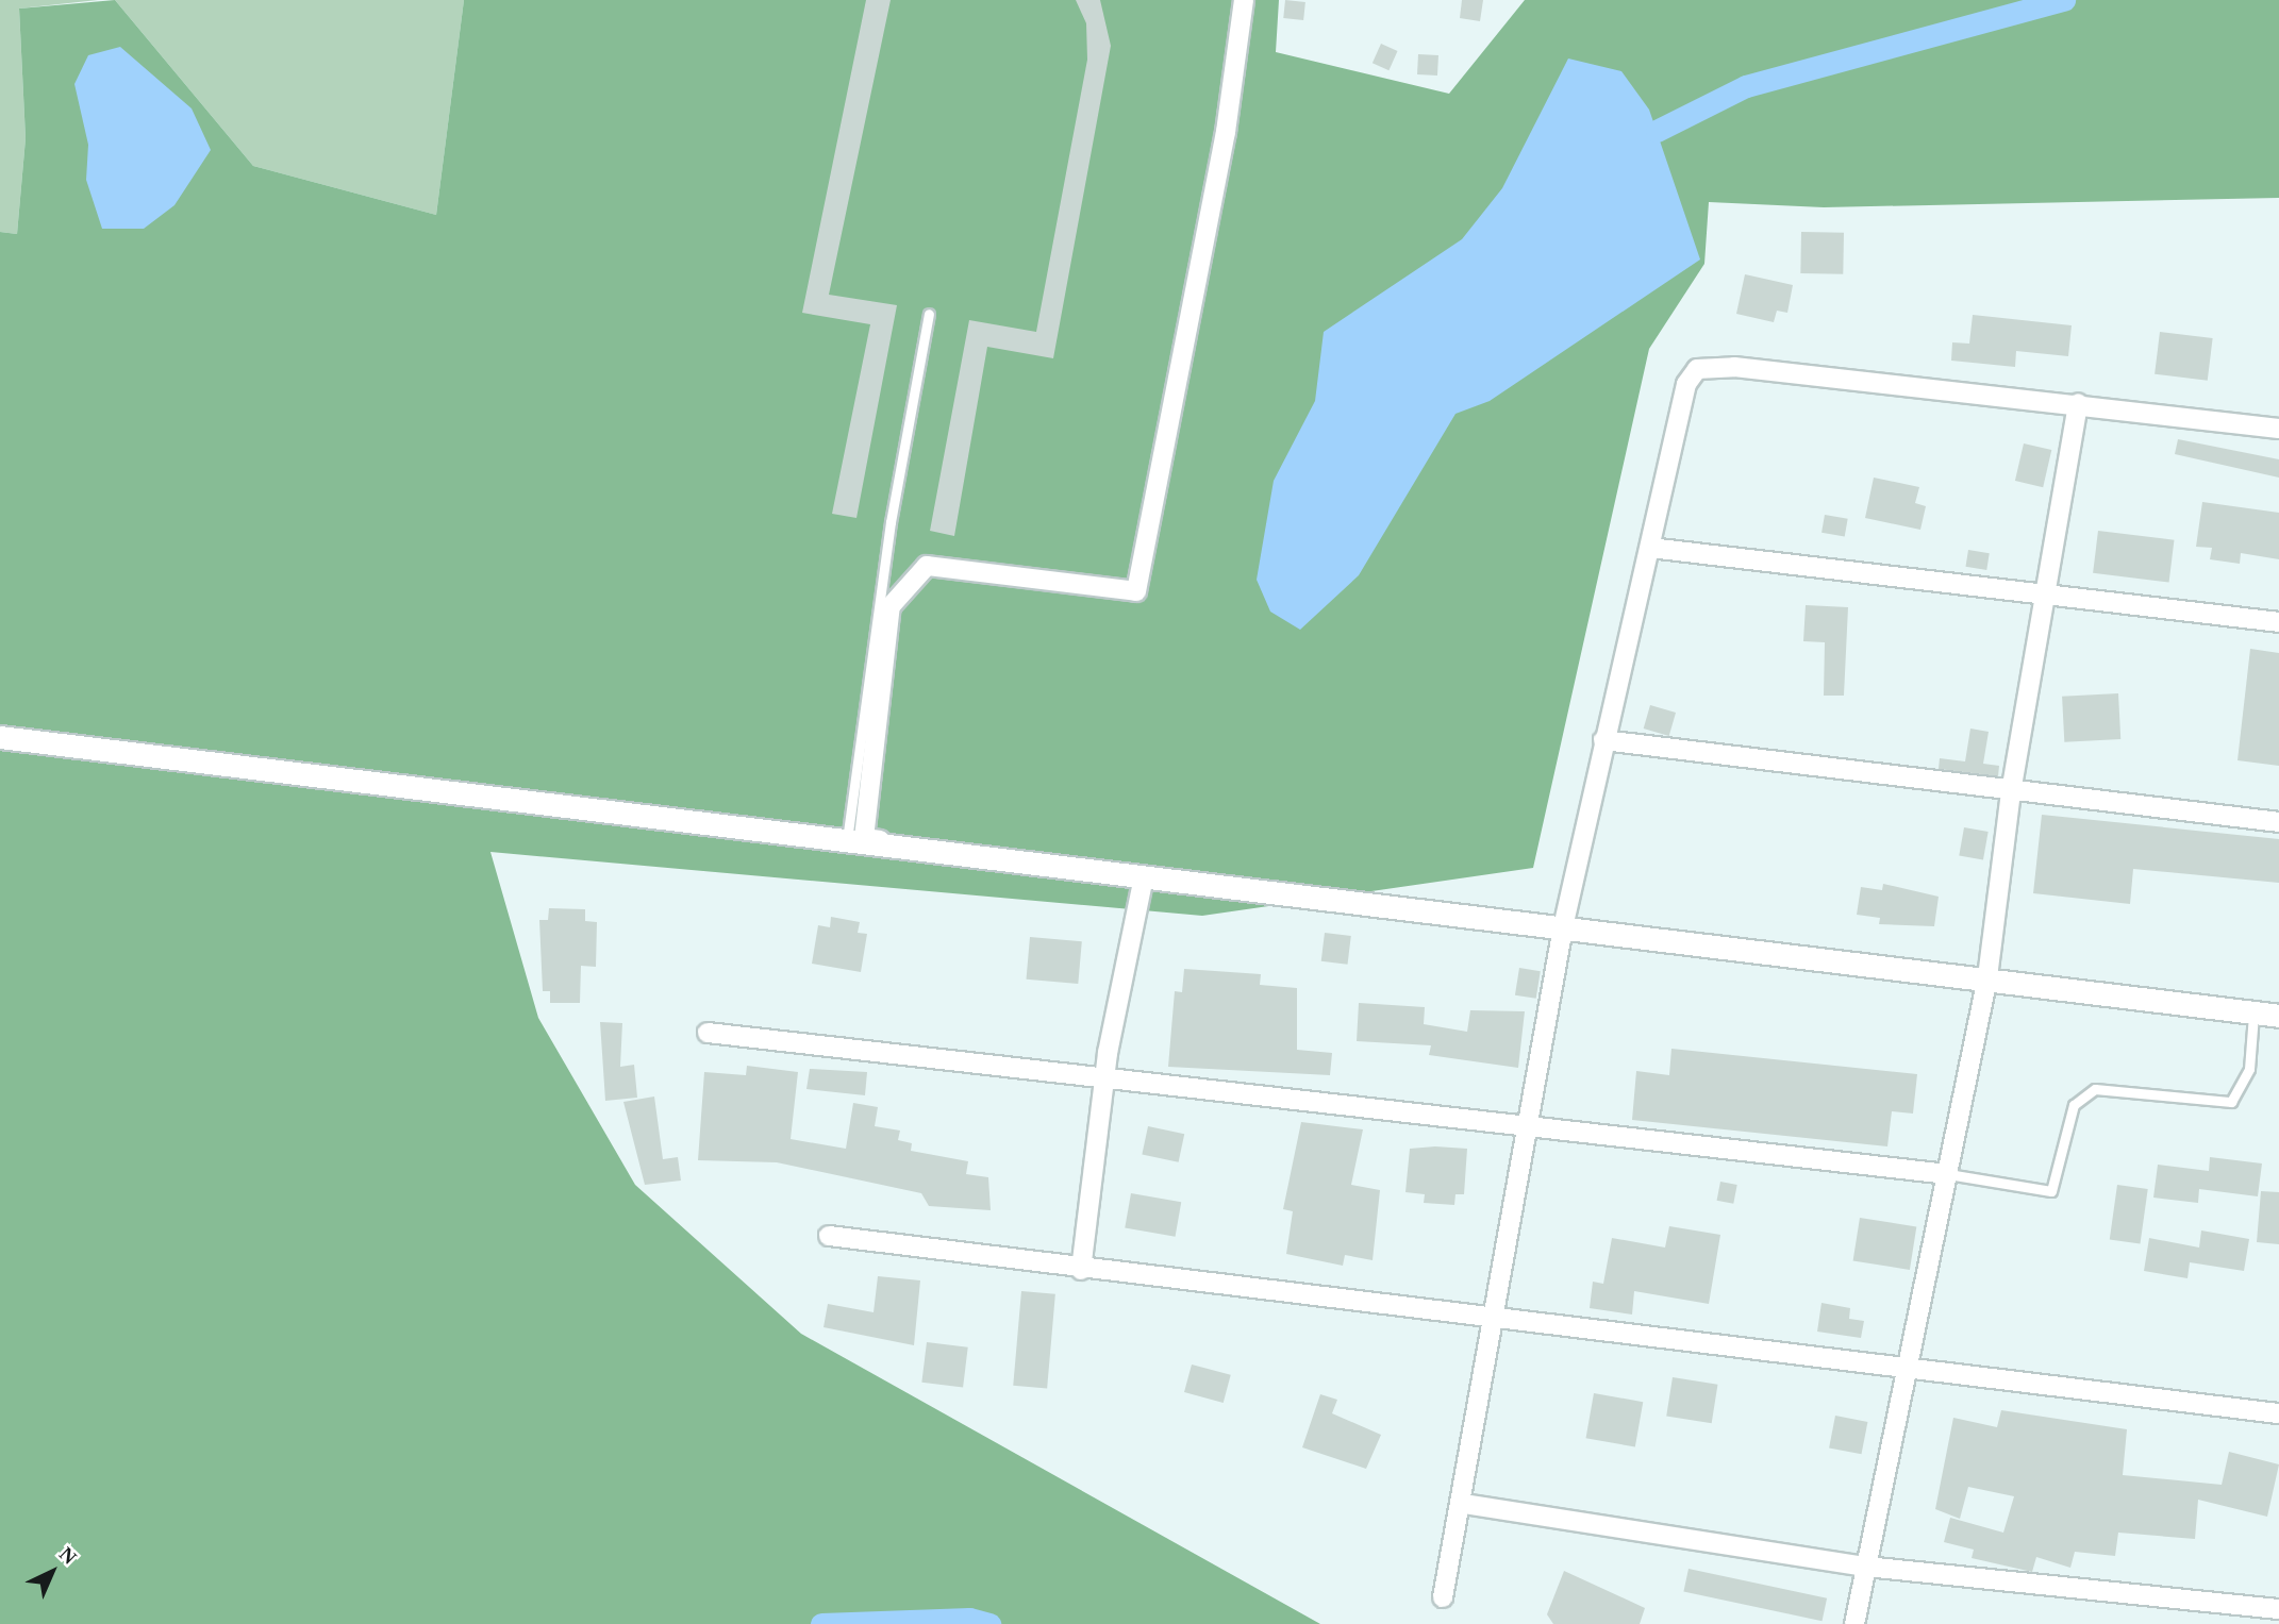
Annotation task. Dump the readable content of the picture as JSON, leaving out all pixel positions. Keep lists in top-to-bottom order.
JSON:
{
  "north": "top right"
}
